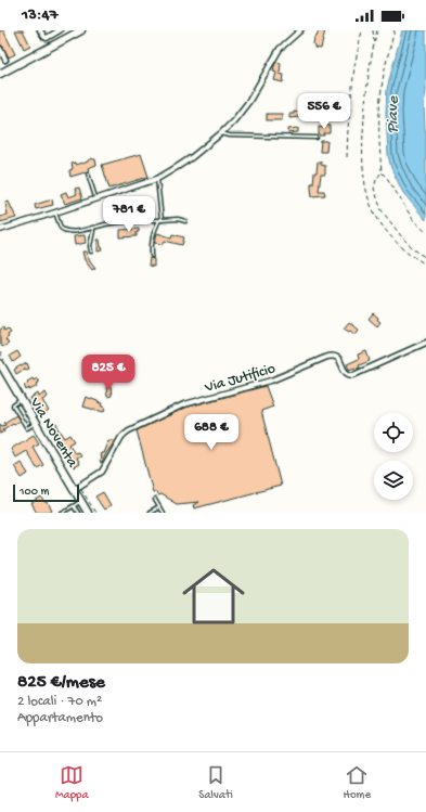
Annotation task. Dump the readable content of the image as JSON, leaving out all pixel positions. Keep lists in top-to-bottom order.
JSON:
{
  "streets": {
    "main road": ["Via Noventa"],
    "street": ["Via Jutificio"]
  },
  "crossings": [
    ["Via Jutificio", "Via Noventa"]
  ],
  "water": ["Piave"],
  "scale_bar": "100 m",
  "page": {
    "status": "13:47",
    "price": [
      "556 €",
      "781 €",
      "825 €",
      "688 €"
    ],
    "scale": "100 m",
    "list": [
      {
        "name": "825 €/mese",
        "note": "2 locali · 70 m² · Appartamento"
      }
    ],
    "tabs": ["Mappa", "Salvati", "Home"]
  }
}
